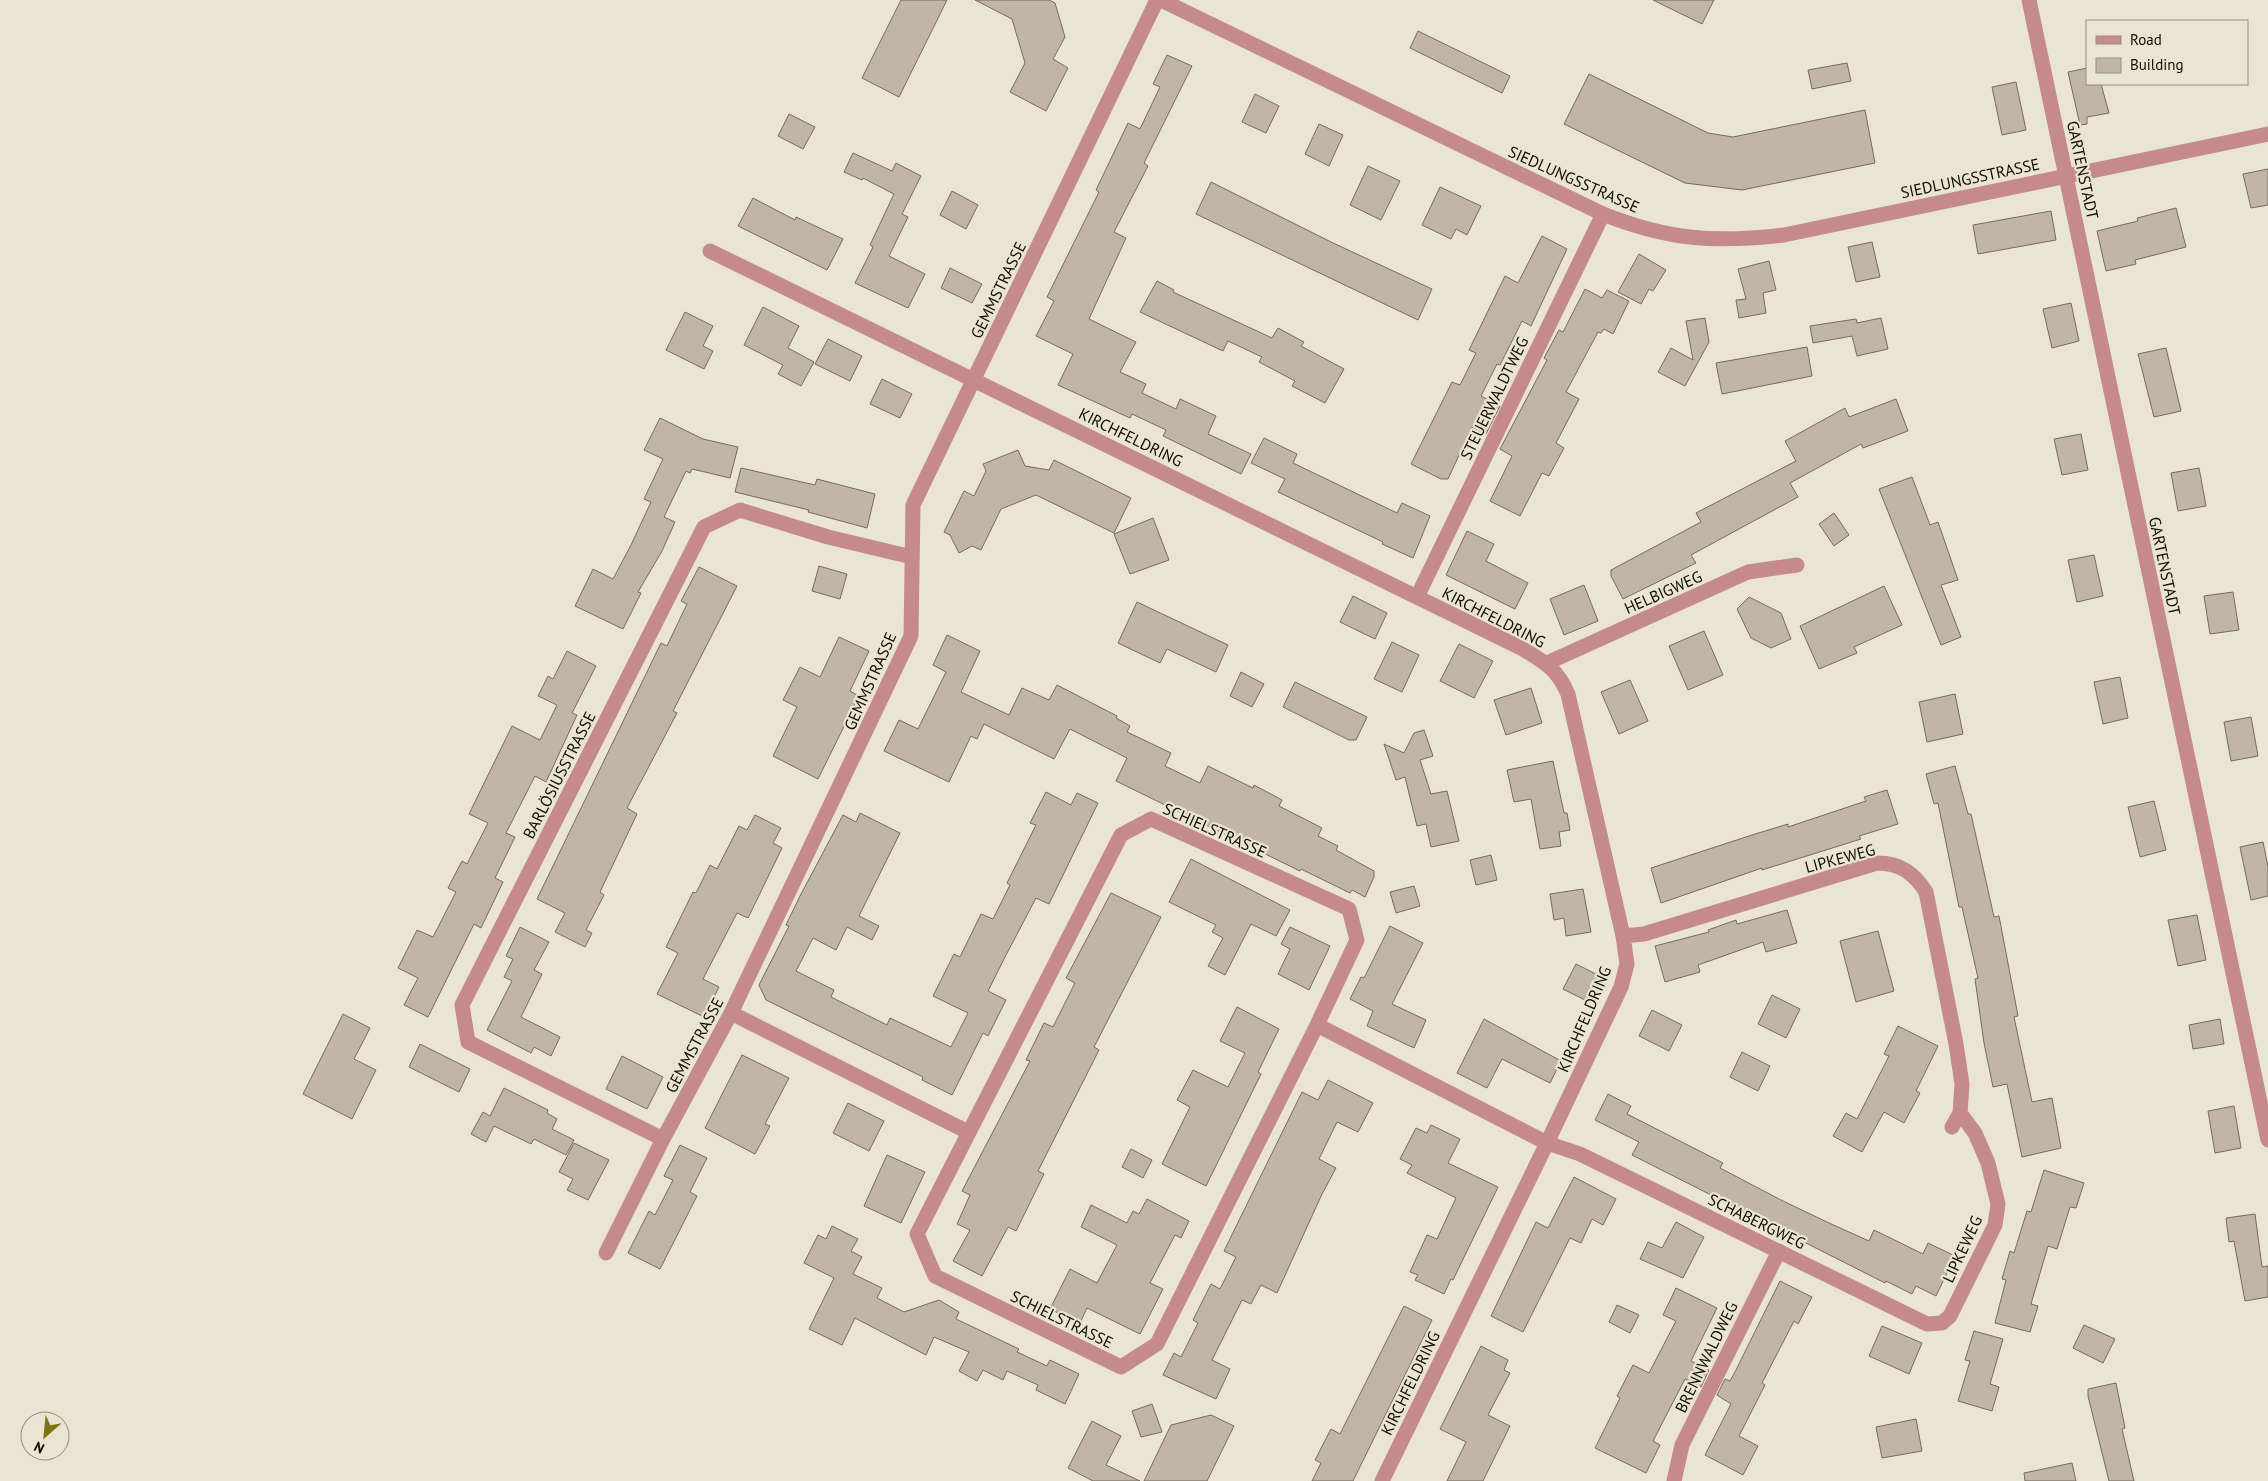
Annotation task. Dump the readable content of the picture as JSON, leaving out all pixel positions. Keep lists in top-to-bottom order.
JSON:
{
  "streets": {
    "street": [
      "GARTENSTADT",
      "SIEDLUNGSSTRASSE",
      "GEMMSTRASSE",
      "STEUERWALDTWEG",
      "KIRCHFELDRING",
      "HELBIGWEG",
      "BARLÖSIUSSTRASSE",
      "SCHIELSTRASSE",
      "LIPKEWEG",
      "SCHABERGWEG",
      "BRENNWALDWEG"
    ]
  },
  "crossings": [
    ["GARTENSTADT", "SIEDLUNGSSTRASSE"],
    ["SIEDLUNGSSTRASSE", "GEMMSTRASSE"],
    ["SIEDLUNGSSTRASSE", "STEUERWALDTWEG"],
    ["GEMMSTRASSE", "KIRCHFELDRING"],
    ["GEMMSTRASSE", "BARLÖSIUSSTRASSE"],
    ["STEUERWALDTWEG", "KIRCHFELDRING"],
    ["KIRCHFELDRING", "HELBIGWEG"],
    ["KIRCHFELDRING", "LIPKEWEG"],
    ["KIRCHFELDRING", "SCHABERGWEG"],
    ["LIPKEWEG", "SCHABERGWEG"],
    ["SCHABERGWEG", "BRENNWALDWEG"]
  ],
  "legend": ["Road", "Building"],
  "north": "bottom left"
}
